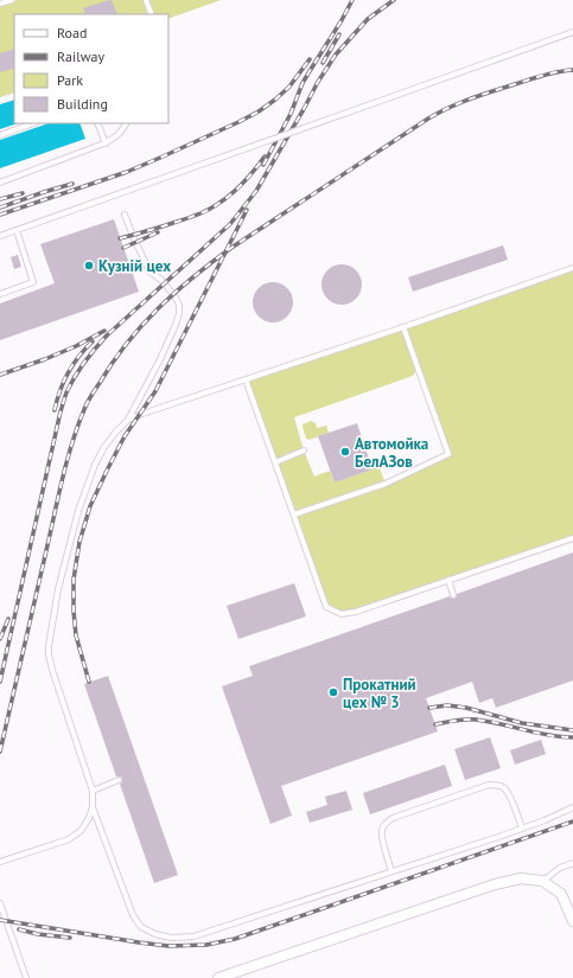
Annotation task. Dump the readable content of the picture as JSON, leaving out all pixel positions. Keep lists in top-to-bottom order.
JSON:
{
  "places": ["Кузній цех", "Автомойка БелАЗов", "Прокатний цех № 3"],
  "legend": [
    "Road",
    "Railway",
    "Park",
    "Building"
  ]
}
